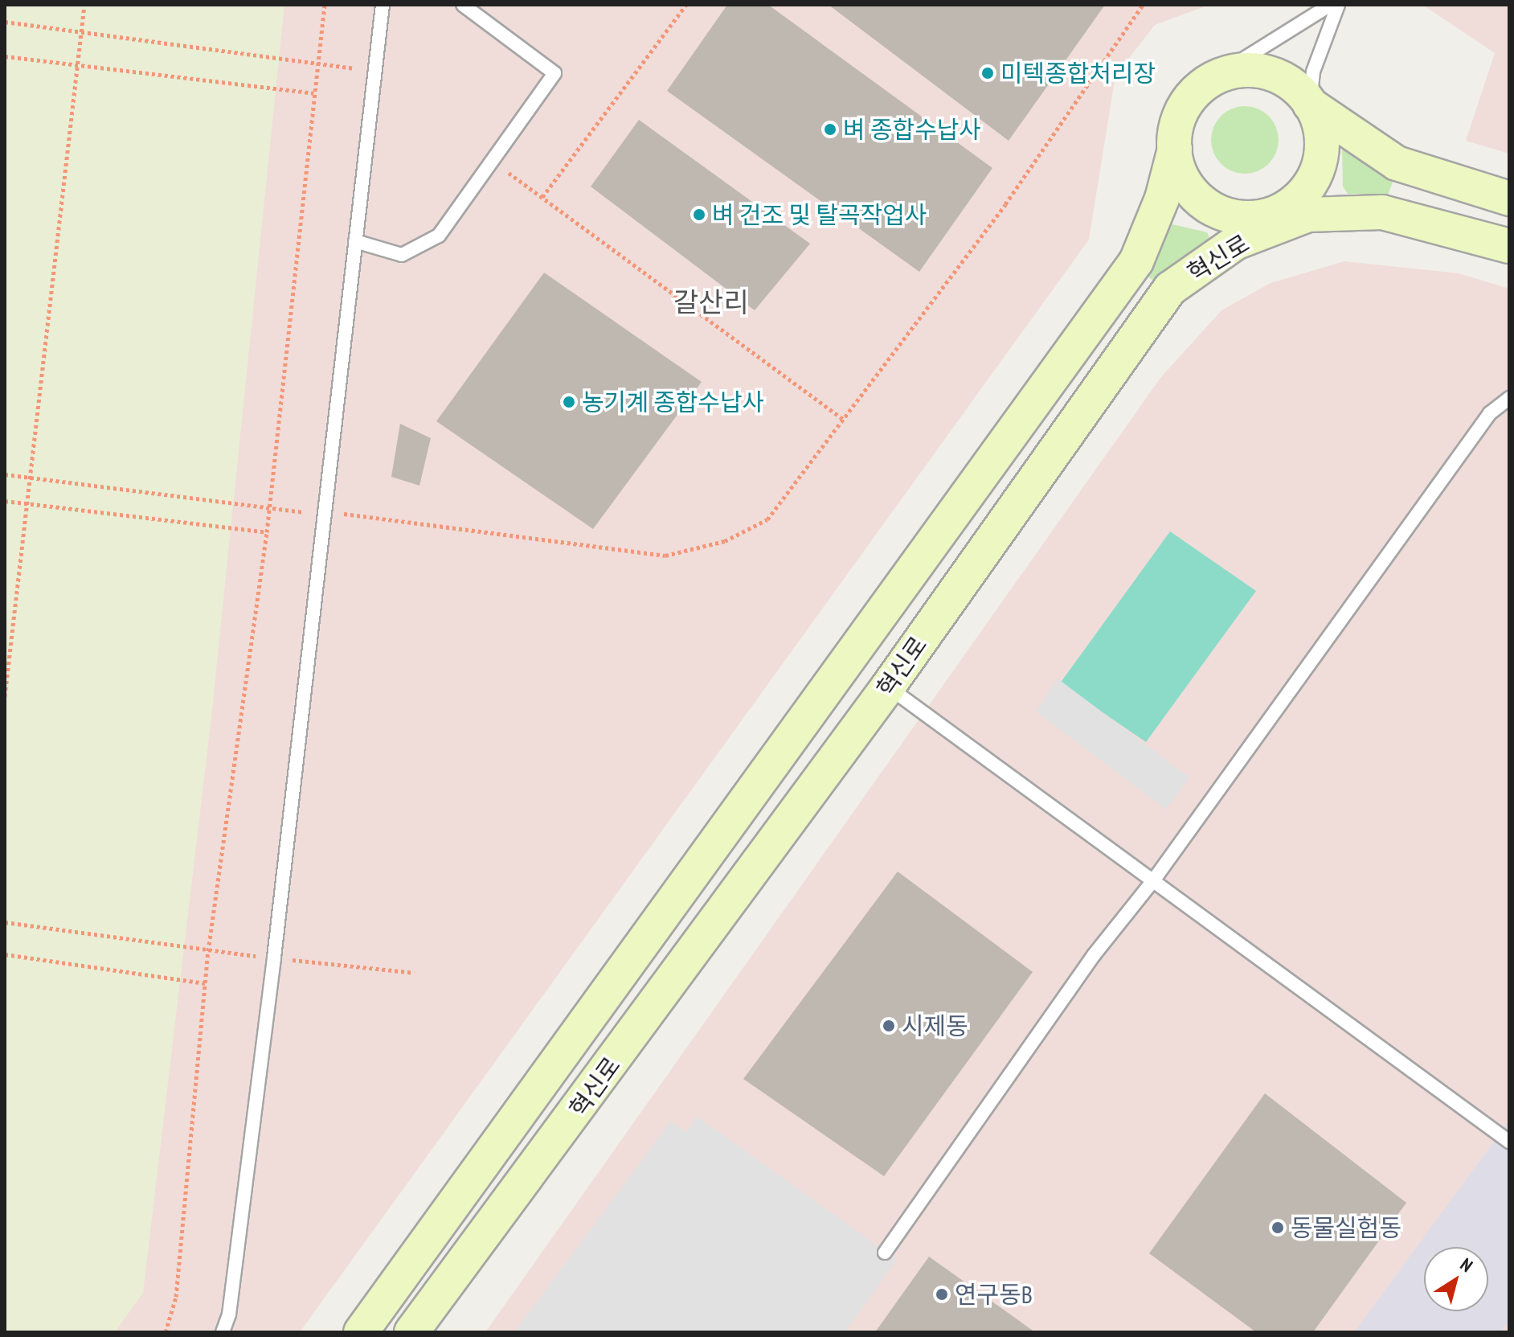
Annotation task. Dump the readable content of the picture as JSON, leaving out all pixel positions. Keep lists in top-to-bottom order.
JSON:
{
  "streets": {
    "main road": ["혁신로"]
  },
  "districts": ["갈산리"],
  "places": [
    "미텍종합처리장",
    "벼 종합수납사",
    "벼 건조 및 탈곡작업사",
    "농기계 종합수납사",
    "시제동",
    "동물실험동",
    "연구동B"
  ],
  "north": "top right"
}
